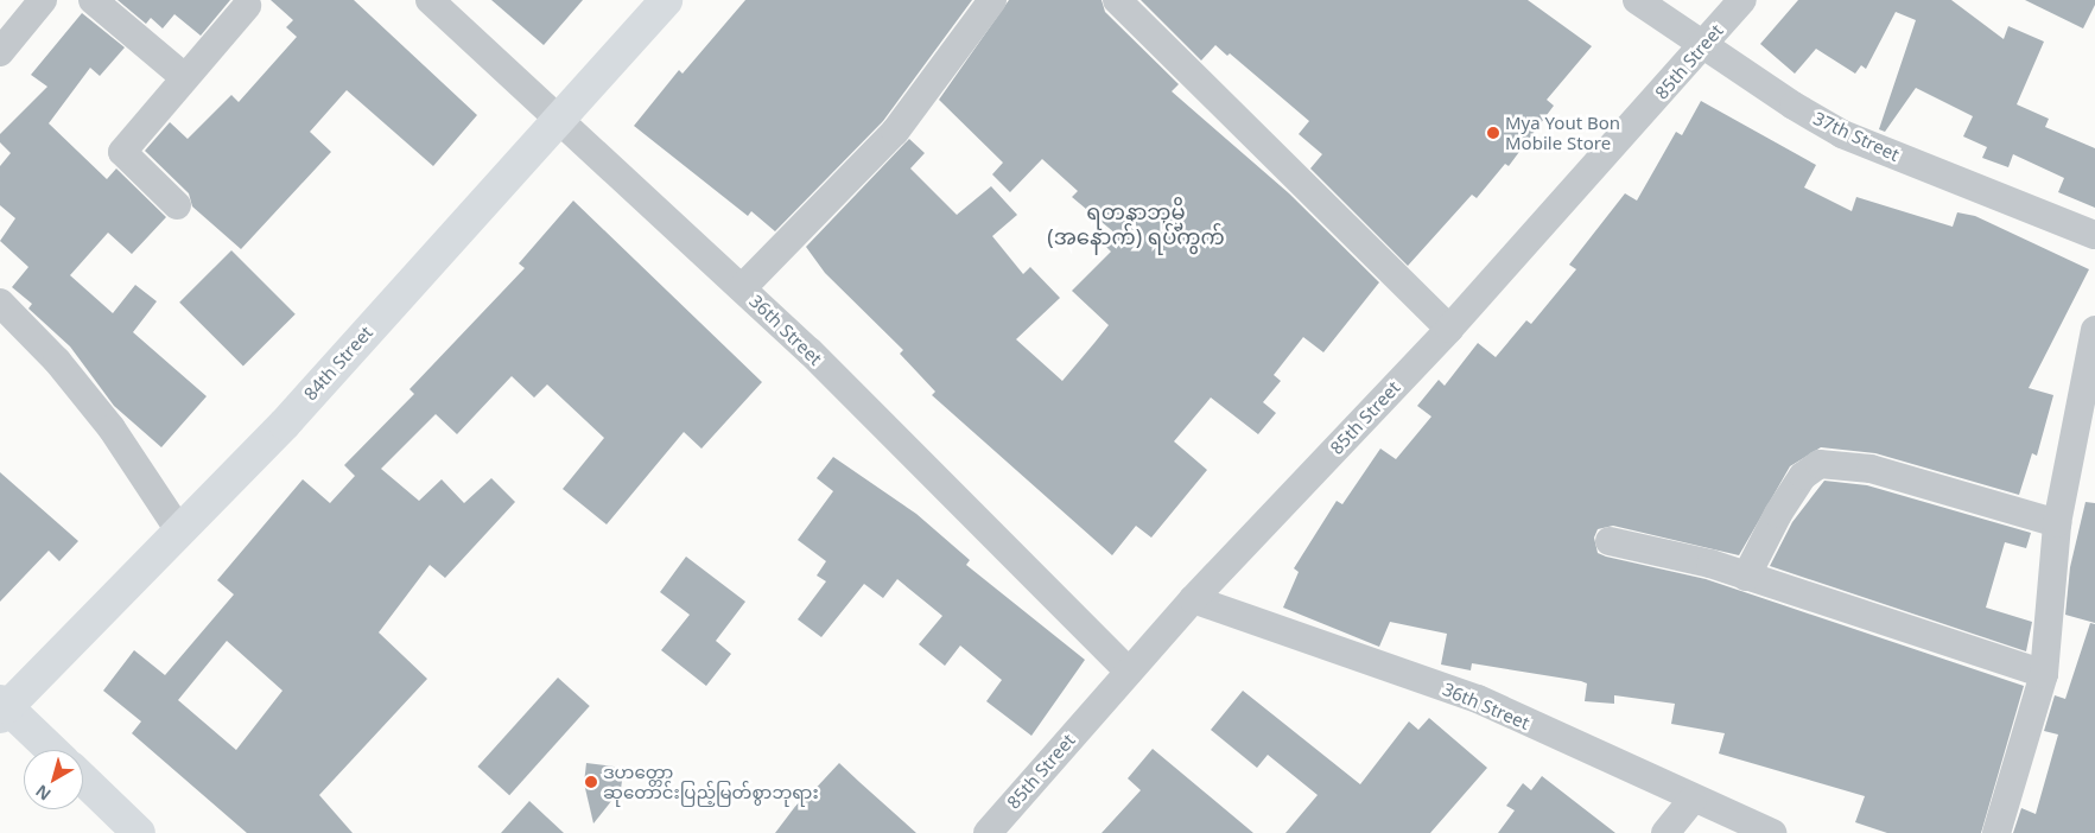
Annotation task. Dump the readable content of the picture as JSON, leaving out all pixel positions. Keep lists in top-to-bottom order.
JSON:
{
  "streets": {
    "main road": ["84th Street"],
    "street": ["85th Street", "37th Street", "36th Street"]
  },
  "crossings": [
    ["85th Street", "37th Street"],
    ["85th Street", "36th Street"],
    ["36th Street", "84th Street"]
  ],
  "districts": ["ရတနာဘုမ္မိ (အနောက်) ရပ်ကွက်"],
  "places": ["Mya Yout Bon Mobile Store", "ဒဟတ္တော ဆုတောင်းပြည့်မြတ်စွာဘုရား"],
  "north": "bottom left"
}
